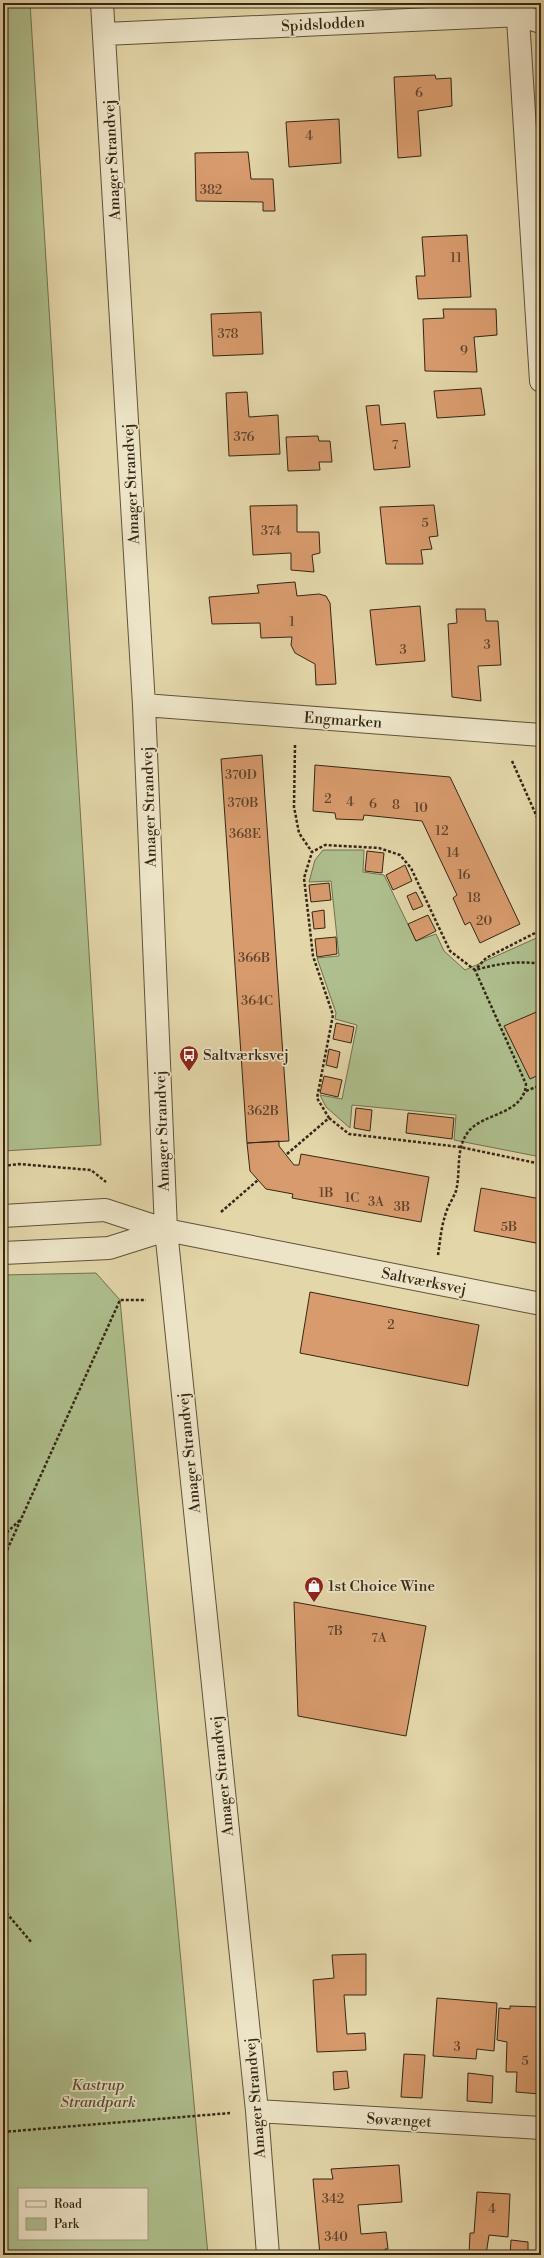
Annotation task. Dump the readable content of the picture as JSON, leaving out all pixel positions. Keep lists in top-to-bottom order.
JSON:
{
  "streets": {
    "street": [
      "Spidslodden",
      "Amager Strandvej",
      "Engmarken",
      "Saltværksvej",
      "Søvænget"
    ]
  },
  "crossings": [
    ["Spidslodden", "Amager Strandvej"],
    ["Amager Strandvej", "Engmarken"],
    ["Amager Strandvej", "Saltværksvej"],
    ["Amager Strandvej", "Søvænget"]
  ],
  "parks": ["Kastrup Strandpark"],
  "places": {
    "bus stop": ["Saltværksvej"],
    "shop": ["1st Choice Wine"]
  },
  "house_numbers": [
    "6",
    "4",
    "382",
    "11",
    "378",
    "9",
    "376",
    "7",
    "5",
    "374",
    "1",
    "3",
    "3",
    "370D",
    "2",
    "4",
    "370B",
    "6",
    "8",
    "10",
    "12",
    "368E",
    "14",
    "16",
    "18",
    "20",
    "366B",
    "364C",
    "362B",
    "1B",
    "1C",
    "3A",
    "3B",
    "5B",
    "2",
    "7B",
    "7A",
    "3",
    "5",
    "342",
    "4",
    "340"
  ],
  "legend": ["Road", "Park"]
}
